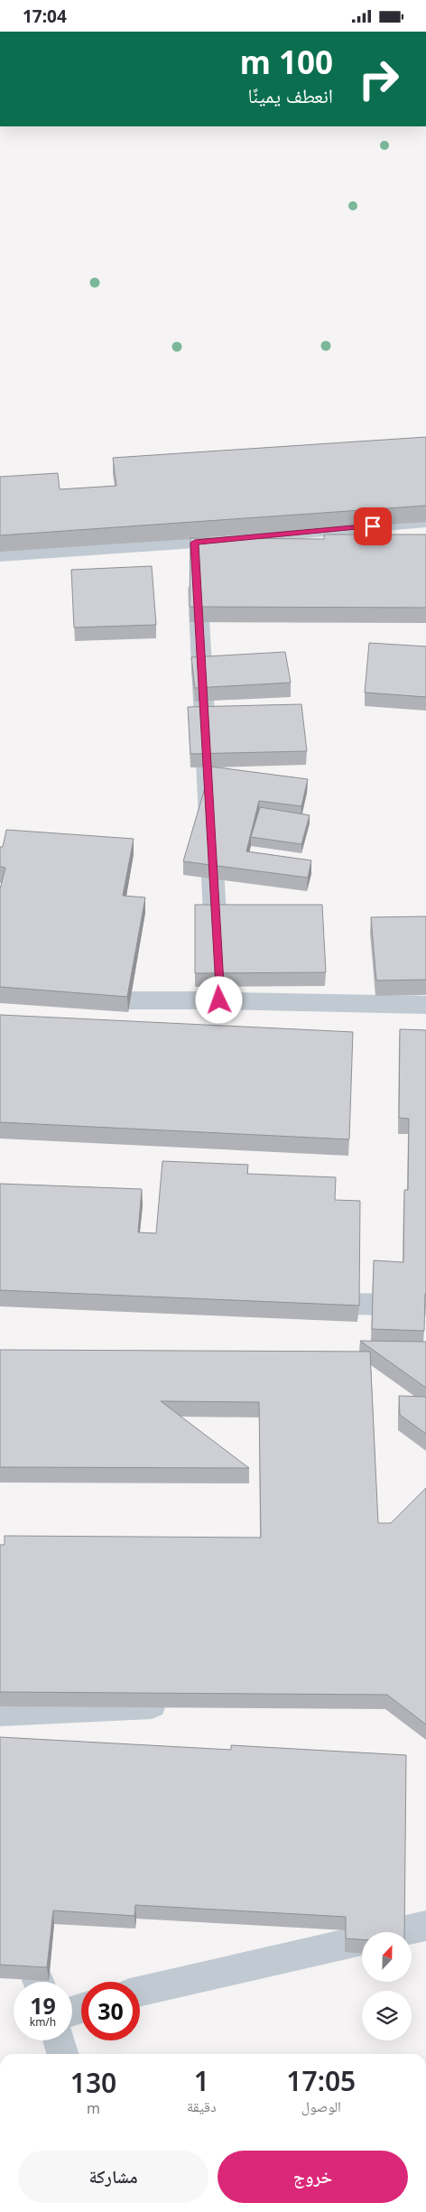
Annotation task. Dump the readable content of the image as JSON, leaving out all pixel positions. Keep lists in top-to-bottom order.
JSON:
{
  "north": "top",
  "page": {
    "status": "17:04",
    "turn": ["100 m", "انعطف يمينًا"],
    "speed": "19 km/h",
    "limit": "30",
    "eta": [
      "17:05",
      "الوصول",
      "1",
      "دقيقة",
      "130",
      "m"
    ],
    "buttons": ["خروج", "مشاركة"]
  }
}
